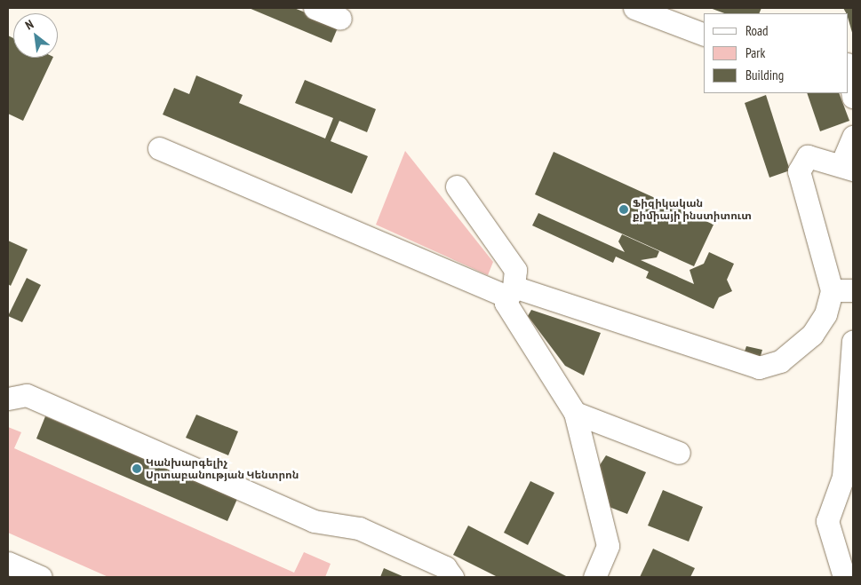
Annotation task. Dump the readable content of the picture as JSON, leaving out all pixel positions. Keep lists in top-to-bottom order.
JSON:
{
  "places": ["Ֆիզիկական քիմիայի ինստիտուտ", "Կանխարգելիչ Սրտաբանության Կենտրոն"],
  "legend": ["Road", "Park", "Building"],
  "north": "top left"
}
